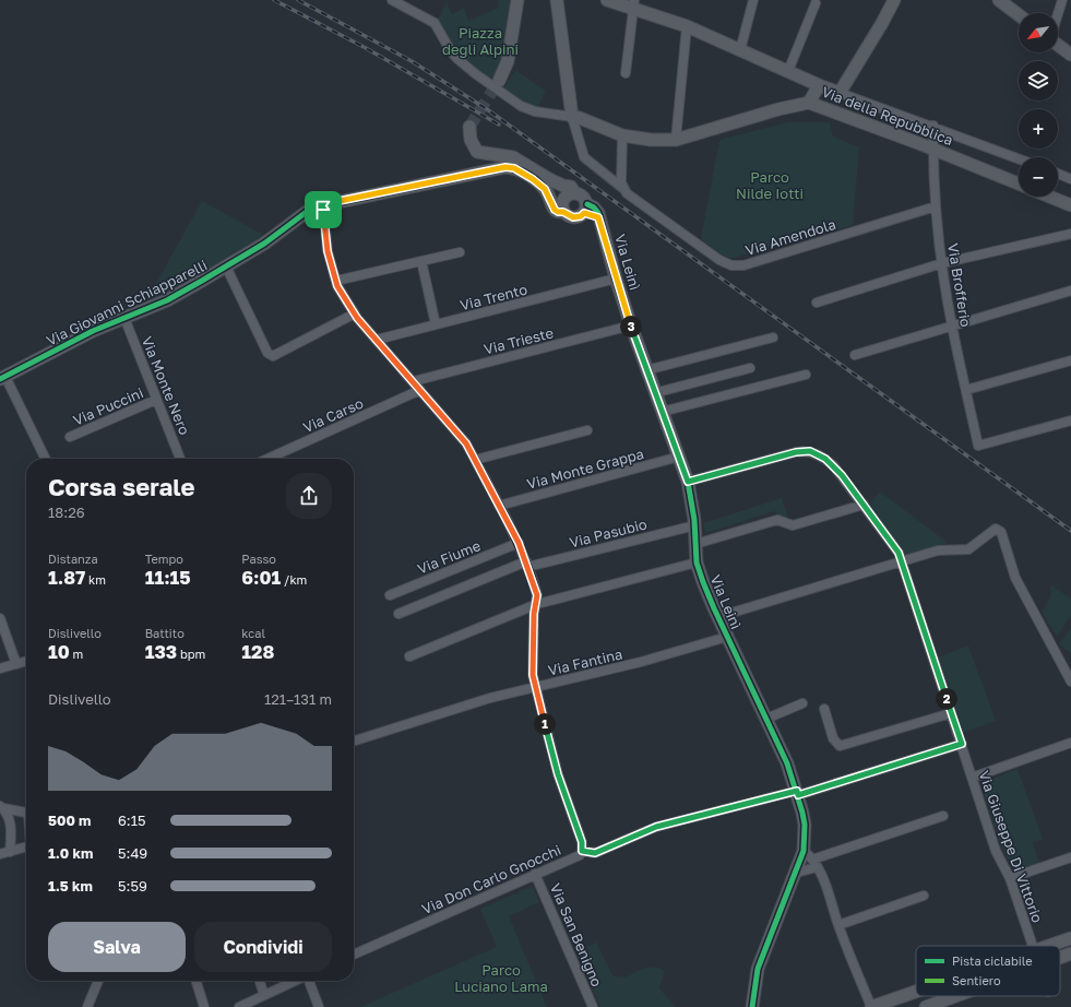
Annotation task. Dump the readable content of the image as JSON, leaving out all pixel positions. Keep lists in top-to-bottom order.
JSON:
{
  "streets": {
    "street": [
      "Via della Repubblica",
      "Via Amendola",
      "Via Leinì",
      "Via Brofferio",
      "Via Trento",
      "Via Giovanni Schiapparelli",
      "Via Trieste",
      "Via Monte Nero",
      "Via Puccini",
      "Via Carso",
      "Via Monte Grappa",
      "Via Pasubio",
      "Via Fiume",
      "Via Fantina",
      "Via Giuseppe Di Vittorio",
      "Via Don Carlo Gnocchi",
      "Via San Benigno"
    ]
  },
  "crossings": [
    ["Via della Repubblica", "Via Brofferio"],
    ["Via Amendola", "Via Brofferio"],
    ["Via Leinì", "Via Trento"],
    ["Via Leinì", "Via Trieste"],
    ["Via Leinì", "Via Monte Grappa"],
    ["Via Leinì", "Via Pasubio"],
    ["Via Leinì", "Via Fantina"],
    ["Via Leinì", "Via Giuseppe Di Vittorio"],
    ["Via Leinì", "Via Don Carlo Gnocchi"],
    ["Via Giovanni Schiapparelli", "Via Monte Nero"],
    ["Via Monte Nero", "Via Puccini"],
    ["Via Giuseppe Di Vittorio", "Via Don Carlo Gnocchi"],
    ["Via Don Carlo Gnocchi", "Via San Benigno"]
  ],
  "parks": ["Piazza degli Alpini", "Parco Nilde Iotti", "Parco Luciano Lama"],
  "legend": ["Pista ciclabile", "Sentiero"],
  "north": "bottom left",
  "page": {
    "map_buttons": ["+", "−"],
    "pins": ["3", "2", "1"],
    "heading": ["Corsa serale", "18:26"],
    "stats": [
      ["Distanza", "1.87 km"],
      ["Tempo", "11:15"],
      ["Passo", "6:01 /km"],
      ["Dislivello", "10 m"],
      ["Battito", "133 bpm"],
      ["kcal", "128"]
    ],
    "chart": ["Dislivello", "121–131 m"],
    "list": [
      {
        "name": "500 m",
        "note": "6:15"
      },
      {
        "name": "1.0 km",
        "note": "5:49"
      },
      {
        "name": "1.5 km",
        "note": "5:59"
      }
    ],
    "buttons": ["Salva", "Condividi"]
  }
}
